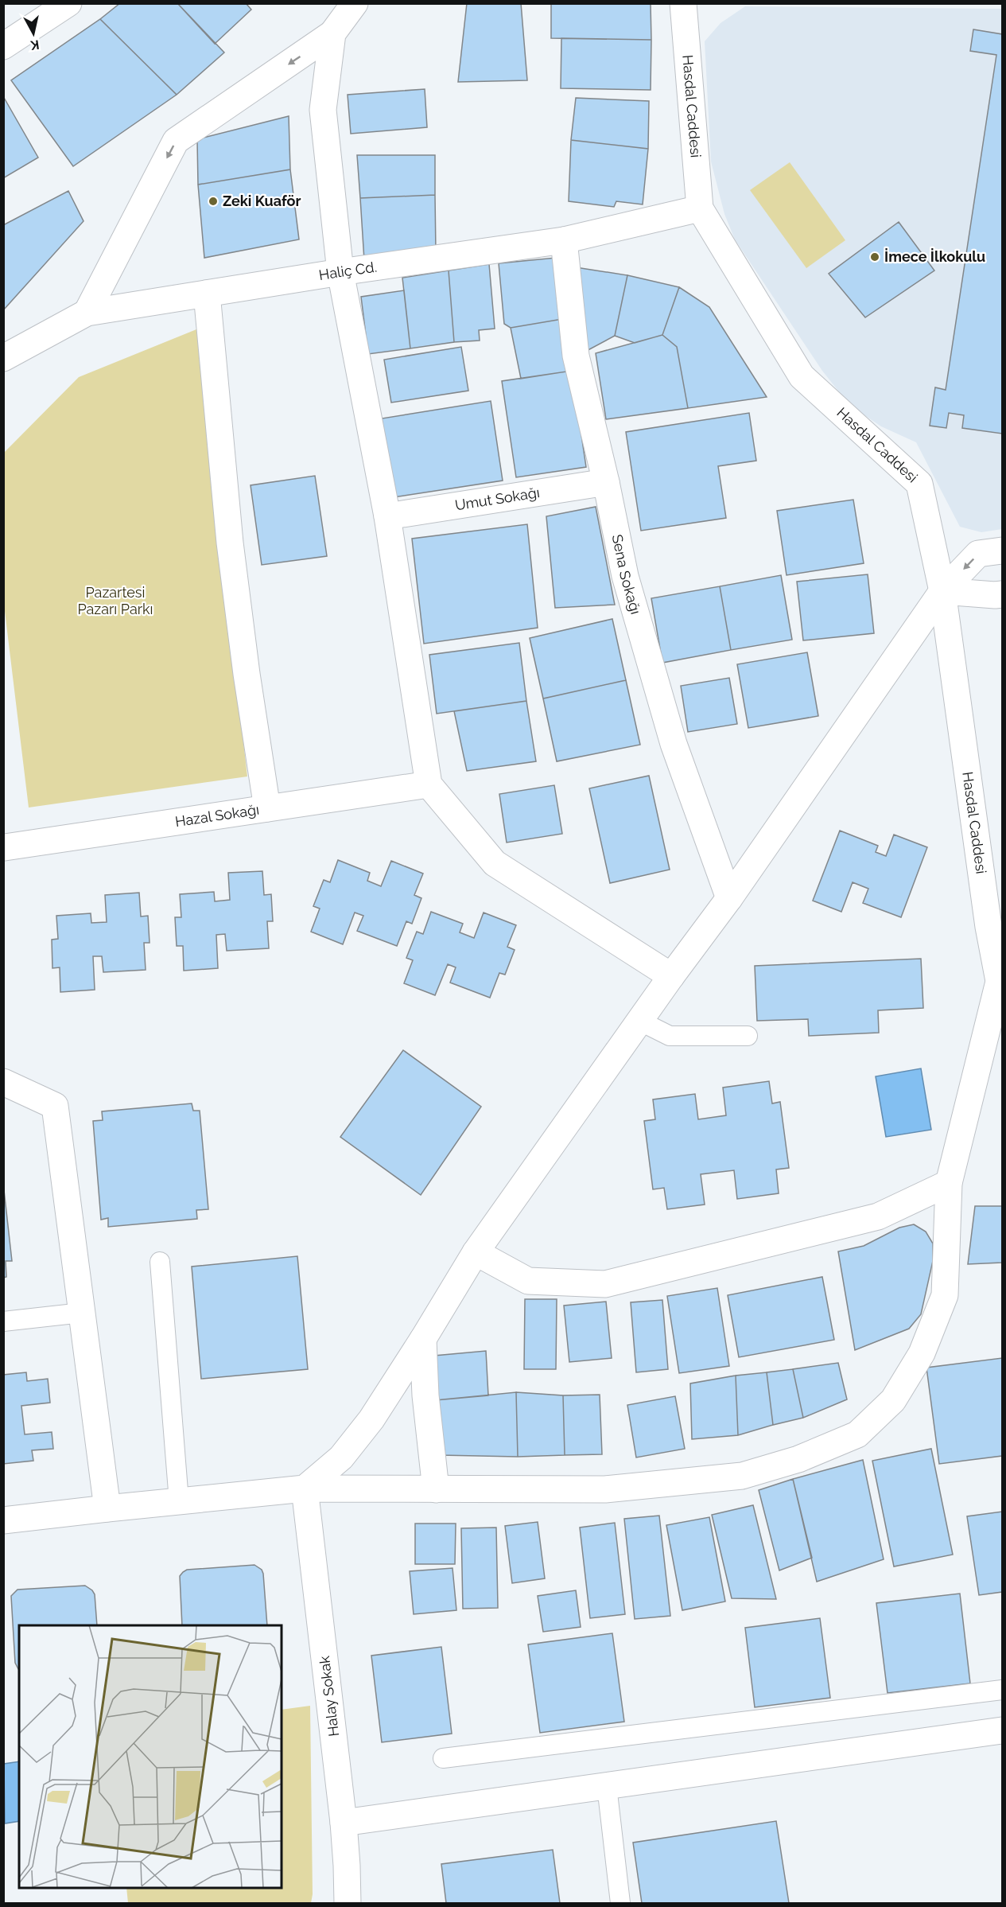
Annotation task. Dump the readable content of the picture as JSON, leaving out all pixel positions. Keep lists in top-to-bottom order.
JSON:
{
  "streets": {
    "street": [
      "Hasdal Caddesi",
      "Haliç Cd.",
      "Umut Sokağı",
      "Sena Sokağı",
      "Hazal Sokağı",
      "Halay Sokak"
    ]
  },
  "crossings": [
    ["Hasdal Caddesi", "Haliç Cd."],
    ["Haliç Cd.", "Sena Sokağı"],
    ["Umut Sokağı", "Sena Sokağı"]
  ],
  "parks": ["Pazartesi Pazarı Parkı"],
  "places": ["Zeki Kuaför", "İmece İlkokulu"],
  "north": "bottom"
}
